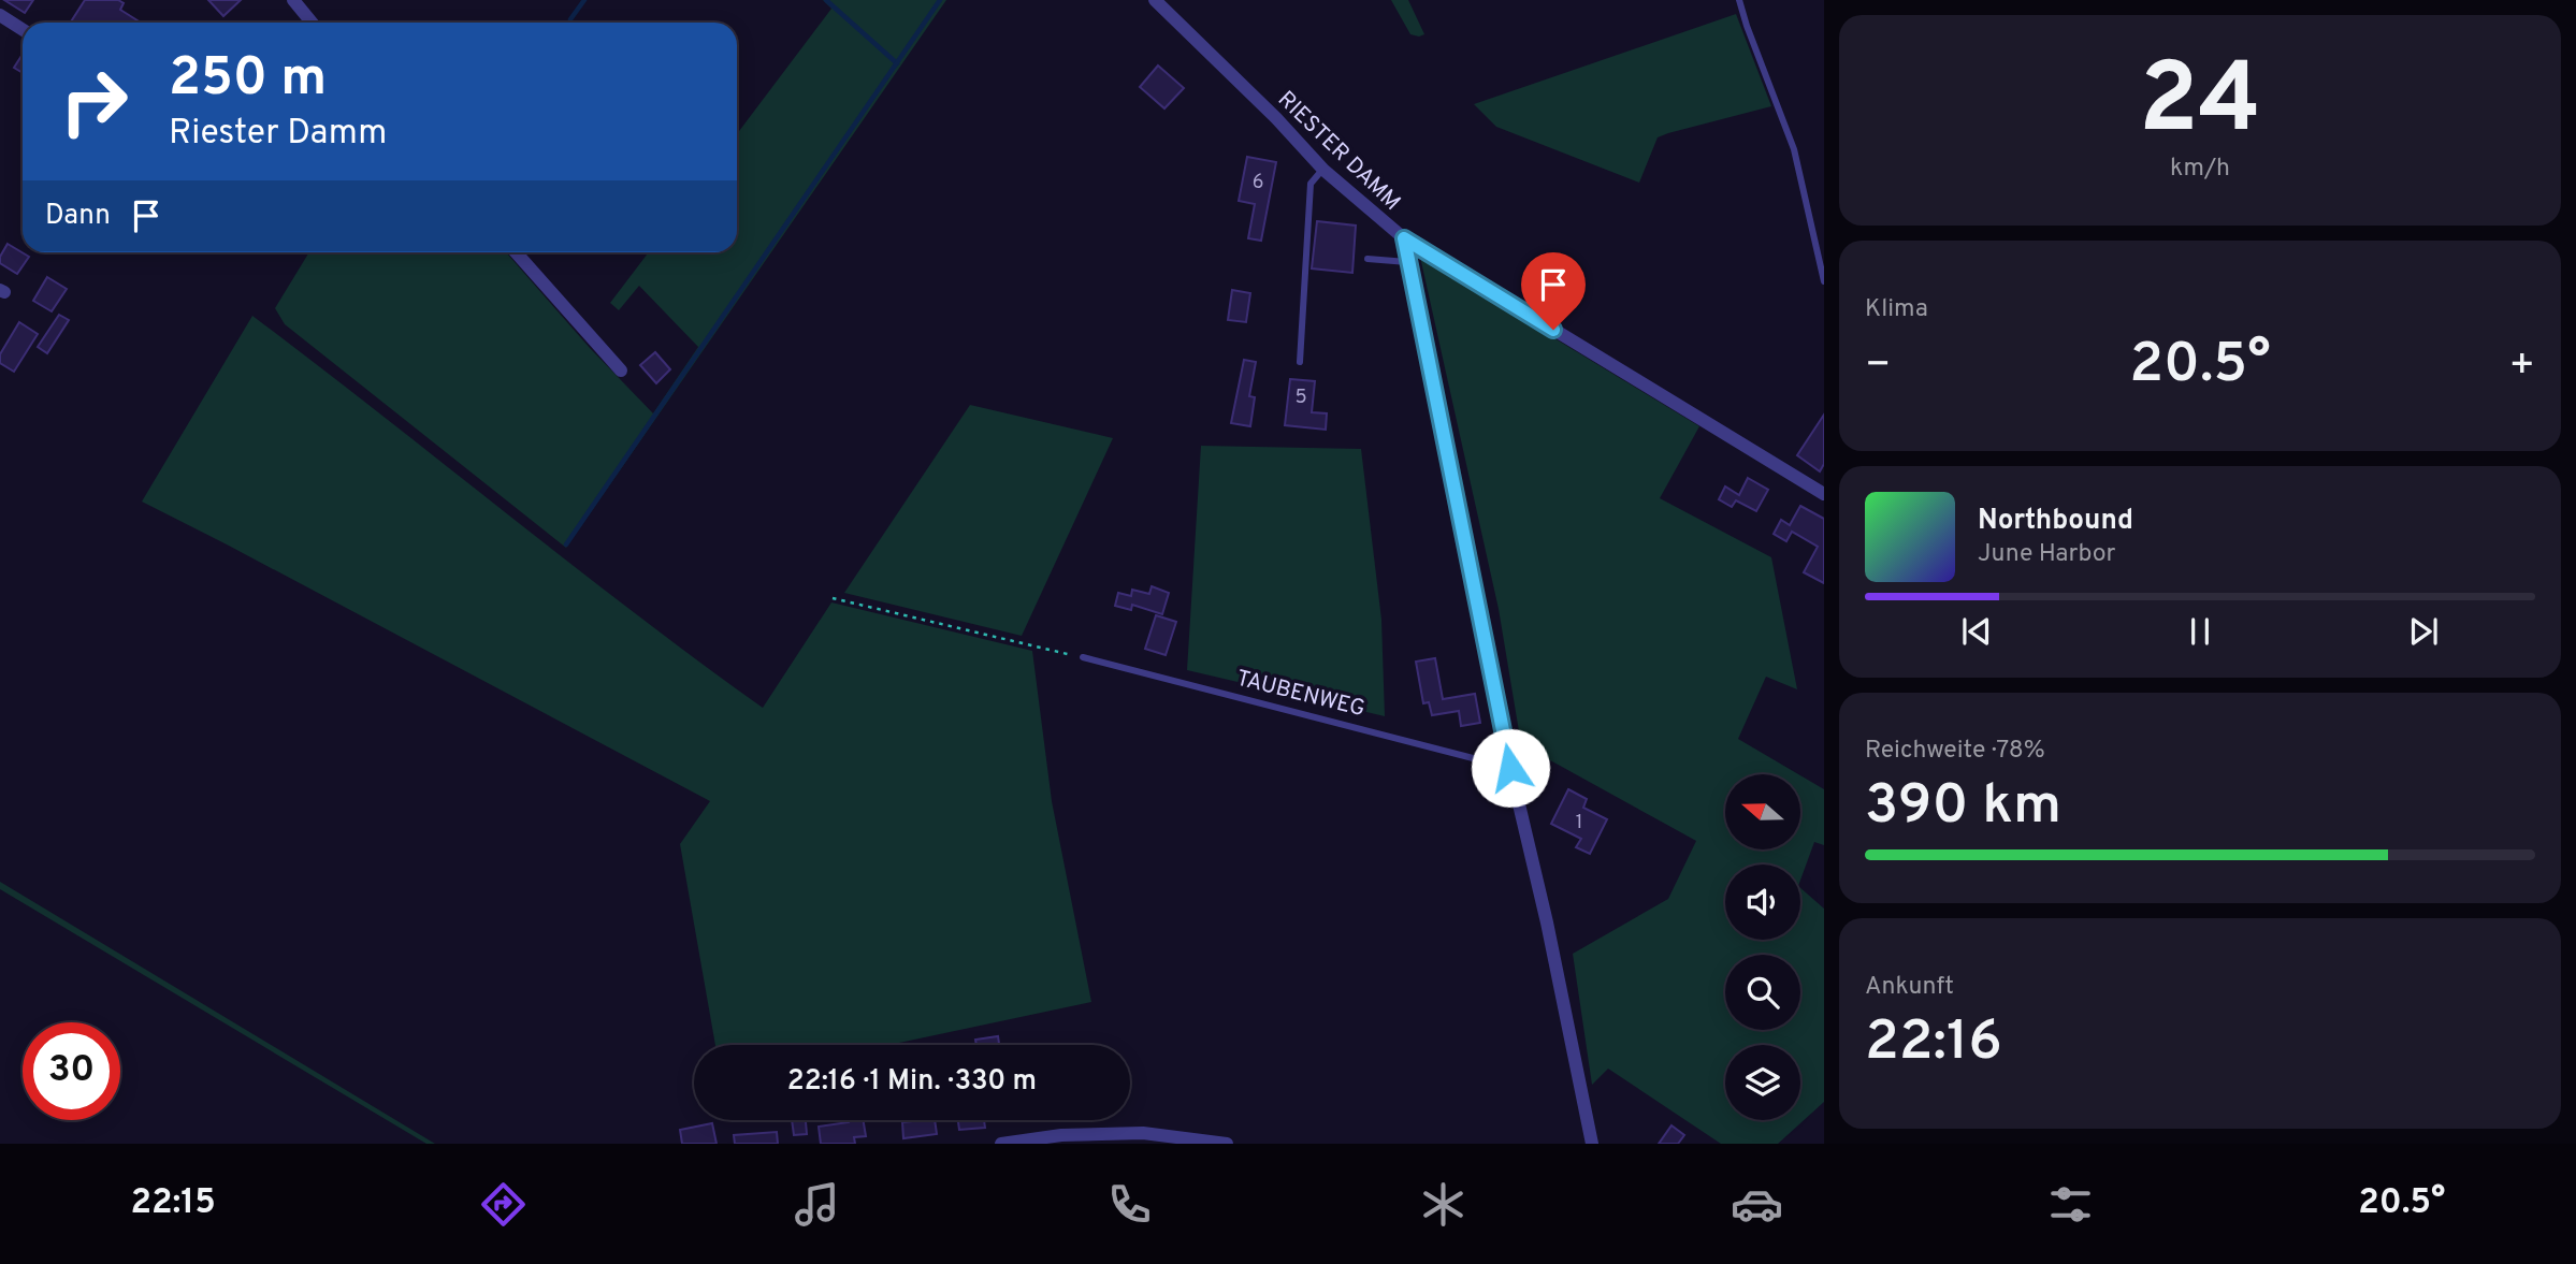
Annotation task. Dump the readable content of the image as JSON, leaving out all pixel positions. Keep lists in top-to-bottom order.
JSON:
{
  "streets": {
    "street": ["RIESTER DAMM"],
    "lane": ["TAUBENWEG"]
  },
  "house_numbers": ["6", "5", "1"],
  "north": "left",
  "page": {
    "tile": [
      ["24", "km/h"],
      "Klima",
      ["Reichweite · 78%", "390 km"],
      ["Ankunft", "22:16"]
    ],
    "turn": ["250 m", "Riester Damm"],
    "then": "Dann",
    "heat": ["−", "20.5°", "+"],
    "song": ["Northbound", "June Harbor"],
    "limit": "30",
    "trip": "22:16 · 1 Min. · 330 m",
    "tabs": ["22:15", "20.5°"]
  }
}
